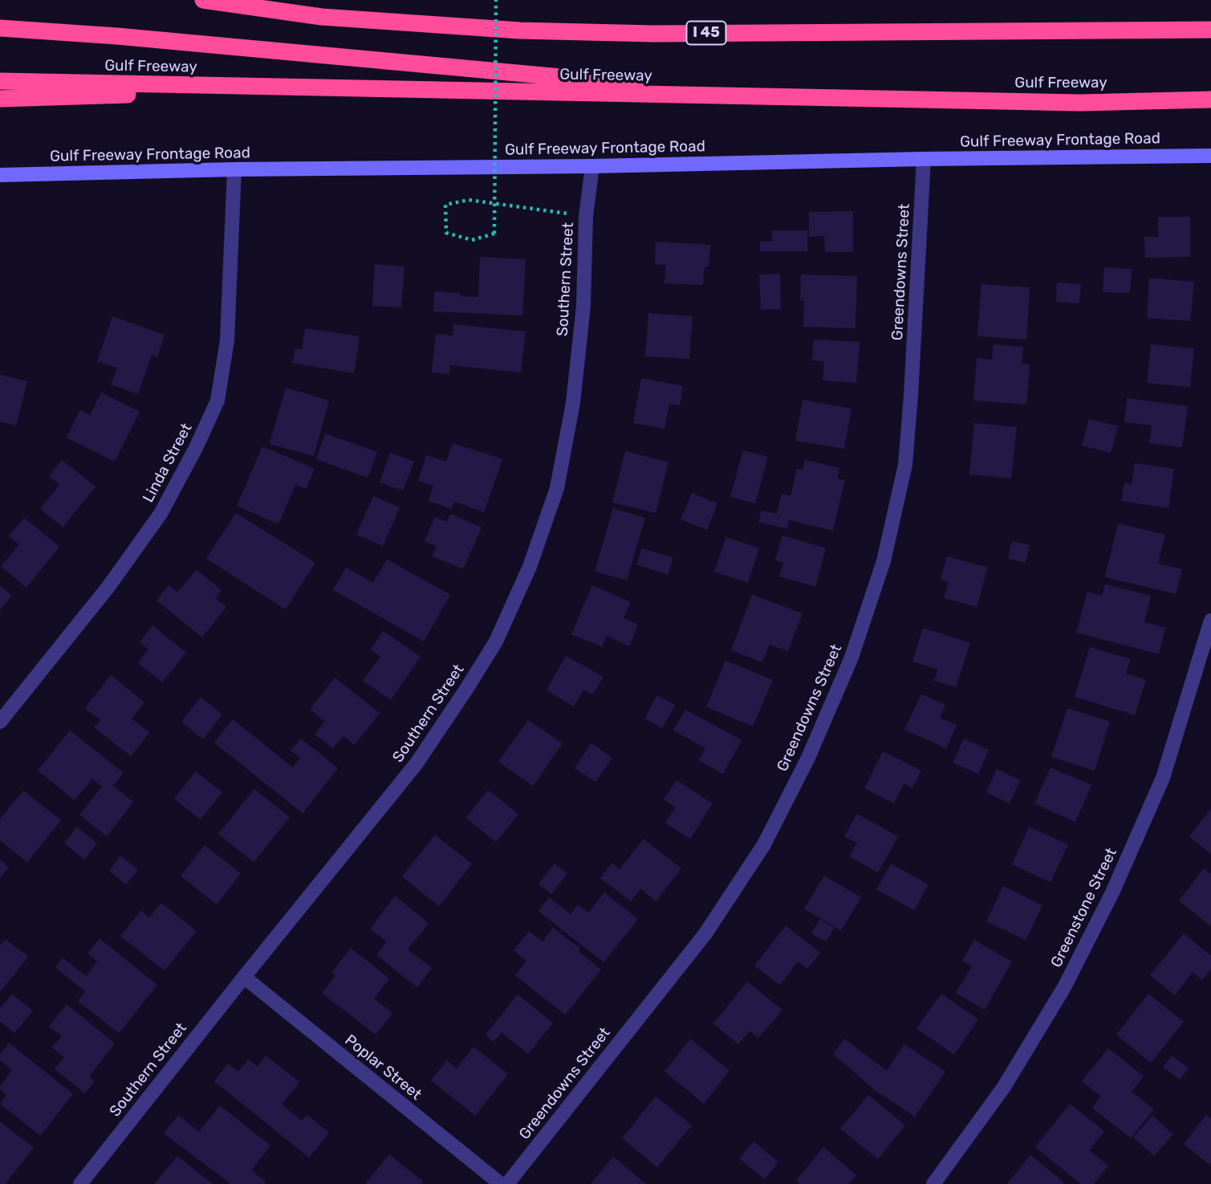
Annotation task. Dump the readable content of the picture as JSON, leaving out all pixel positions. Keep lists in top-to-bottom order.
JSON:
{
  "streets": {
    "highway": ["I 45", "Gulf Freeway"],
    "main road": ["Gulf Freeway Frontage Road"],
    "street": [
      "Greendowns Street",
      "Southern Street",
      "Linda Street",
      "Greenstone Street",
      "Poplar Street"
    ]
  },
  "crossings": [
    ["Gulf Freeway Frontage Road", "Greendowns Street"],
    ["Gulf Freeway Frontage Road", "Southern Street"],
    ["Gulf Freeway Frontage Road", "Linda Street"],
    ["Southern Street", "Poplar Street"]
  ]
}
